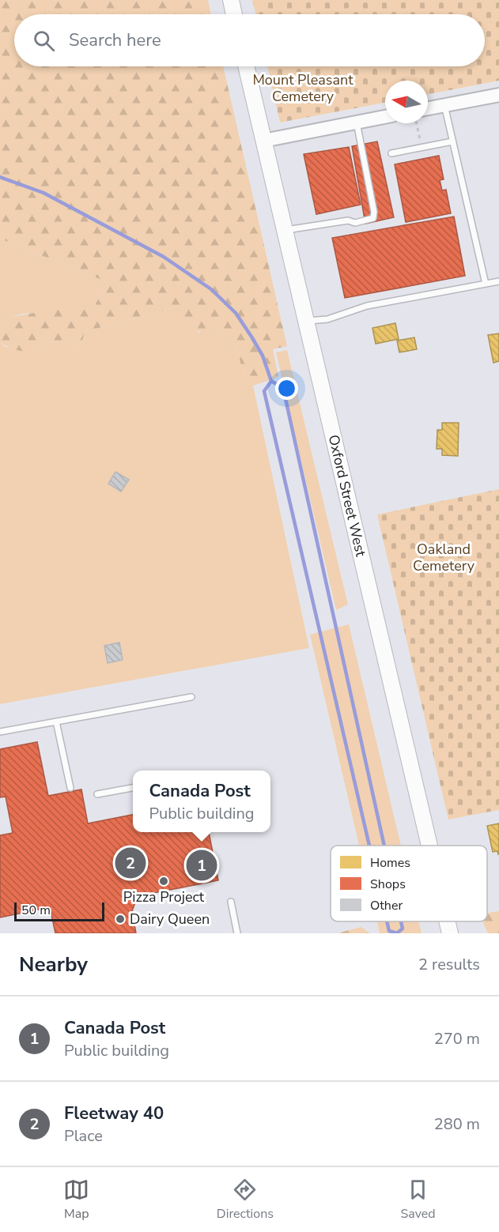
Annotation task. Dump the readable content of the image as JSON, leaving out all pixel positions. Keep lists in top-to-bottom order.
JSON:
{
  "streets": {
    "main road": ["Oxford Street West"]
  },
  "parks": ["Mount Pleasant Cemetery", "Oakland Cemetery"],
  "places": ["Pizza Project", "Dairy Queen"],
  "legend": ["Homes", "Shops", "Other"],
  "scale_bar": "50 m",
  "north": "left",
  "page": {
    "search": "Search here",
    "popup": ["Canada Post", "Public building"],
    "pins": ["2", "1"],
    "scale": "50 m",
    "heading": ["Nearby", "2 results"],
    "list": [
      {
        "mark": "1",
        "name": "Canada Post",
        "note": "Public building",
        "value": "270 m"
      },
      {
        "mark": "2",
        "name": "Fleetway 40",
        "note": "Place",
        "value": "280 m"
      }
    ],
    "nav": ["Map", "Directions", "Saved"]
  }
}
